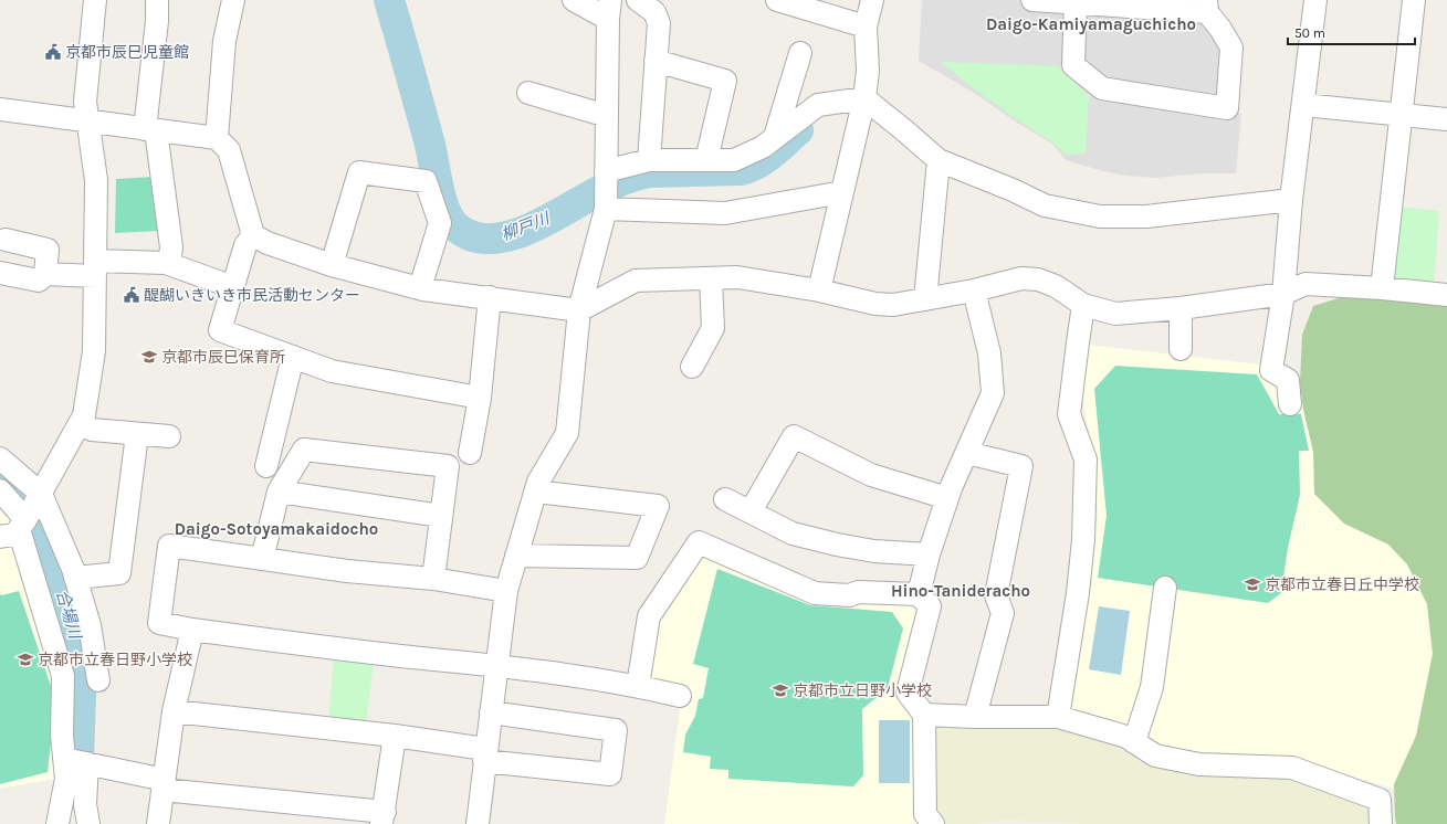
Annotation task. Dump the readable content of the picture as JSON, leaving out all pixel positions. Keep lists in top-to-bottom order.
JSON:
{
  "districts": ["Daigo-Kamiyamaguchicho", "Daigo-Sotoyamakaidocho", "Hino-Tanideracho"],
  "water": ["柳戸川", "合場川"],
  "places": {
    "public building": ["京都市辰巳児童館", "醍醐いきいき市民活動センター"],
    "school or university": [
      "京都市辰巳保育所",
      "京都市立春日丘中学校",
      "京都市立春日野小学校",
      "京都市立日野小学校"
    ]
  },
  "scale_bar": "50 m"
}
